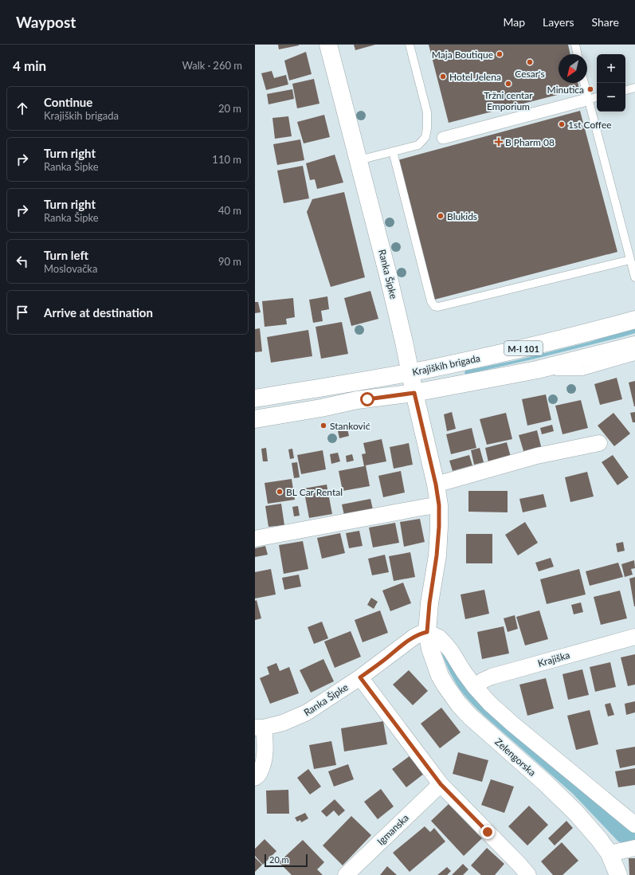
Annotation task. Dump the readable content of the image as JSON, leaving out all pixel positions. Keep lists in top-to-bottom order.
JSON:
{
  "streets": {
    "main road": [
      "Ranka Šipke",
      "M-I 101",
      "Krajiških brigada",
      "Zelengorska"
    ],
    "street": ["Krajiška", "Igmanska"]
  },
  "crossings": [
    ["Ranka Šipke", "M-I 101"],
    ["Ranka Šipke", "Krajiških brigada"],
    ["Ranka Šipke", "Zelengorska"]
  ],
  "places": {
    "other": [
      "Maja Boutique",
      "Cesar's",
      "Hotel Jelena",
      "Tržni centar Emporium",
      "Minutica",
      "1st Coffee",
      "Blukids",
      "Stanković",
      "BL Car Rental"
    ],
    "health": ["B Pharm 08"]
  },
  "scale_bar": "20 m",
  "north": "bottom left",
  "page": {
    "header": "Waypost",
    "nav": ["Map", "Layers", "Share"],
    "heading": ["4 min", "Walk · 260 m"],
    "map_buttons": ["+", "−"],
    "list": [
      ["Continue", "Krajiških brigada", "20 m"],
      ["Turn right", "Ranka Šipke", "110 m"],
      ["Turn right", "Ranka Šipke", "40 m"],
      ["Turn left", "Moslovačka", "90 m"],
      "Arrive at destination"
    ],
    "scale": "20 m"
  }
}
